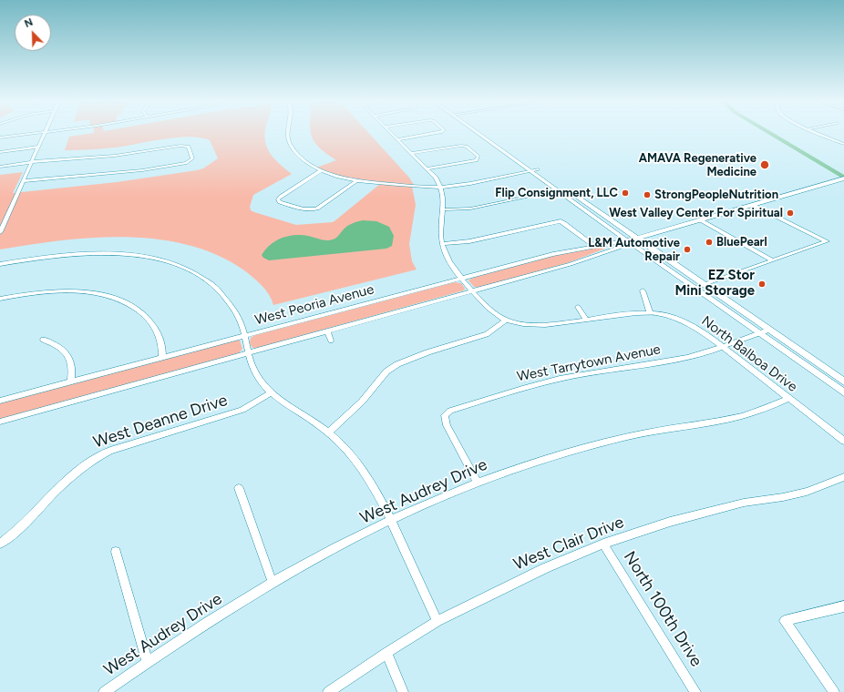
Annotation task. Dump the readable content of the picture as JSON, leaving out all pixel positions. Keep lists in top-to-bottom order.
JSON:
{
  "streets": {
    "main road": ["West Peoria Avenue"],
    "street": [
      "North Balboa Drive",
      "West Tarrytown Avenue",
      "West Deanne Drive",
      "West Audrey Drive",
      "West Clair Drive",
      "North 100th Drive"
    ]
  },
  "crossings": [
    ["West Peoria Avenue", "North Balboa Drive"],
    ["North Balboa Drive", "West Tarrytown Avenue"],
    ["North Balboa Drive", "West Audrey Drive"],
    ["West Tarrytown Avenue", "West Audrey Drive"],
    ["West Clair Drive", "North 100th Drive"]
  ],
  "places": [
    "AMAVA Regenerative Medicine",
    "Flip Consignment, LLC",
    "StrongPeopleNutrition",
    "West Valley Center For Spiritual",
    "BluePearl",
    "L&M Automotive Repair",
    "EZ Stor Mini Storage"
  ],
  "north": "top left"
}
